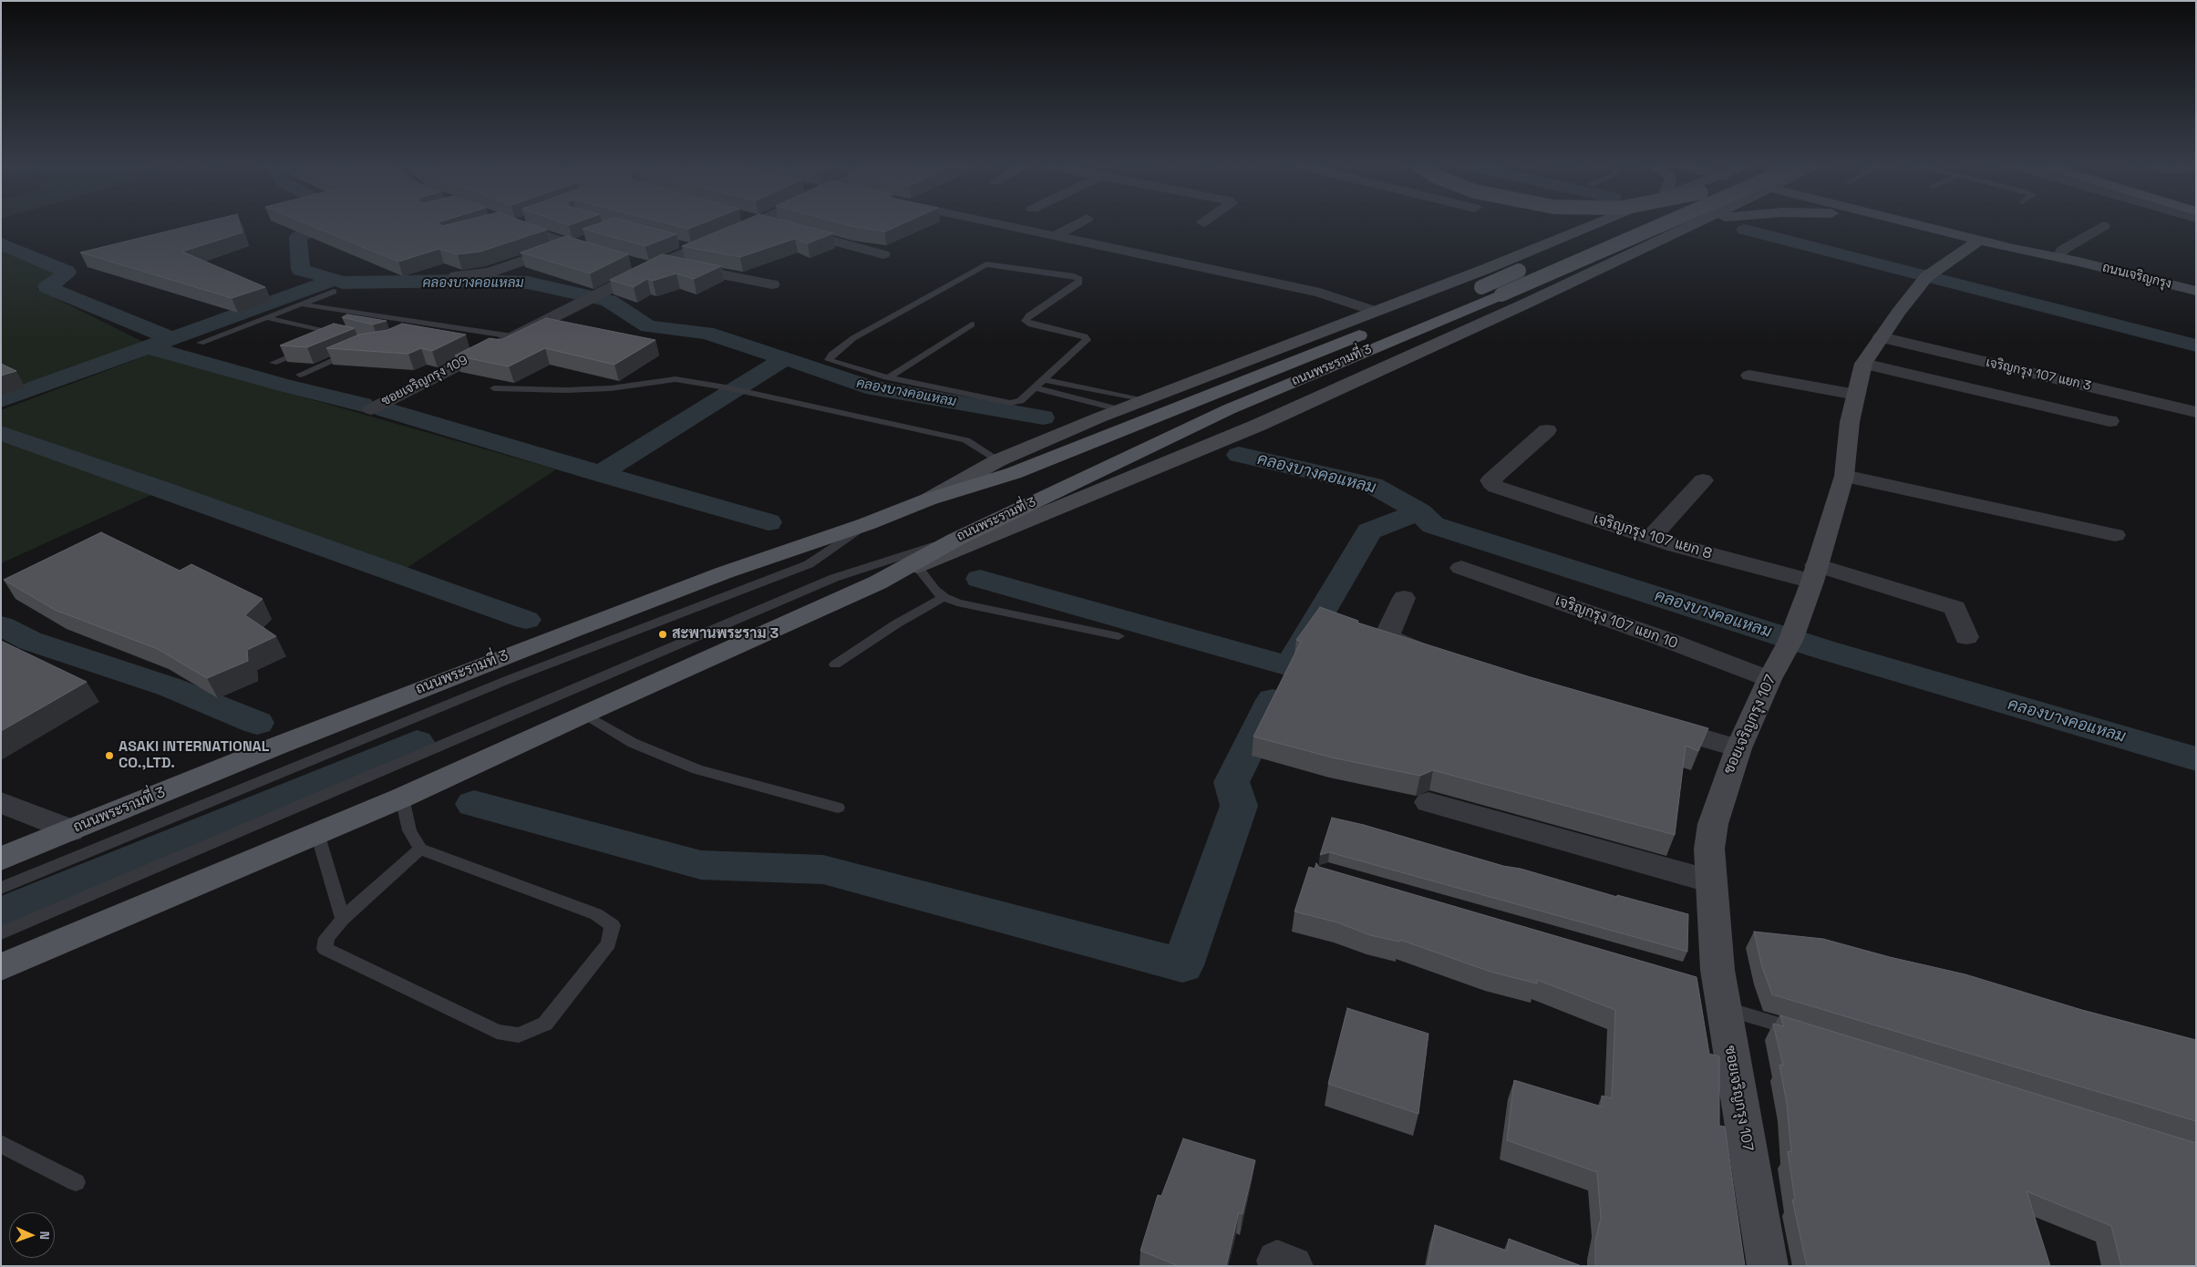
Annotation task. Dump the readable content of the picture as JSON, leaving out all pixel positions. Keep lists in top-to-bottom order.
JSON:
{
  "streets": {
    "main road": ["ถนนเจริญกรุง", "ถนนพระรามที่ 3", "ซอยเจริญกรุง 107"],
    "street": [
      "เจริญกรุง 107 แยก 3",
      "ซอยเจริญกรุง 109",
      "เจริญกรุง 107 แยก 8",
      "เจริญกรุง 107 แยก 10"
    ]
  },
  "crossings": [
    ["ถนนเจริญกรุง", "ซอยเจริญกรุง 107"],
    ["เจริญกรุง 107 แยก 3", "ซอยเจริญกรุง 107"],
    ["เจริญกรุง 107 แยก 8", "ซอยเจริญกรุง 107"],
    ["เจริญกรุง 107 แยก 10", "ซอยเจริญกรุง 107"]
  ],
  "water": ["คลองบางคอแหลม"],
  "places": ["สะพานพระราม 3", "ASAKI INTERNATIONAL CO.,LTD."],
  "north": "right"
}
